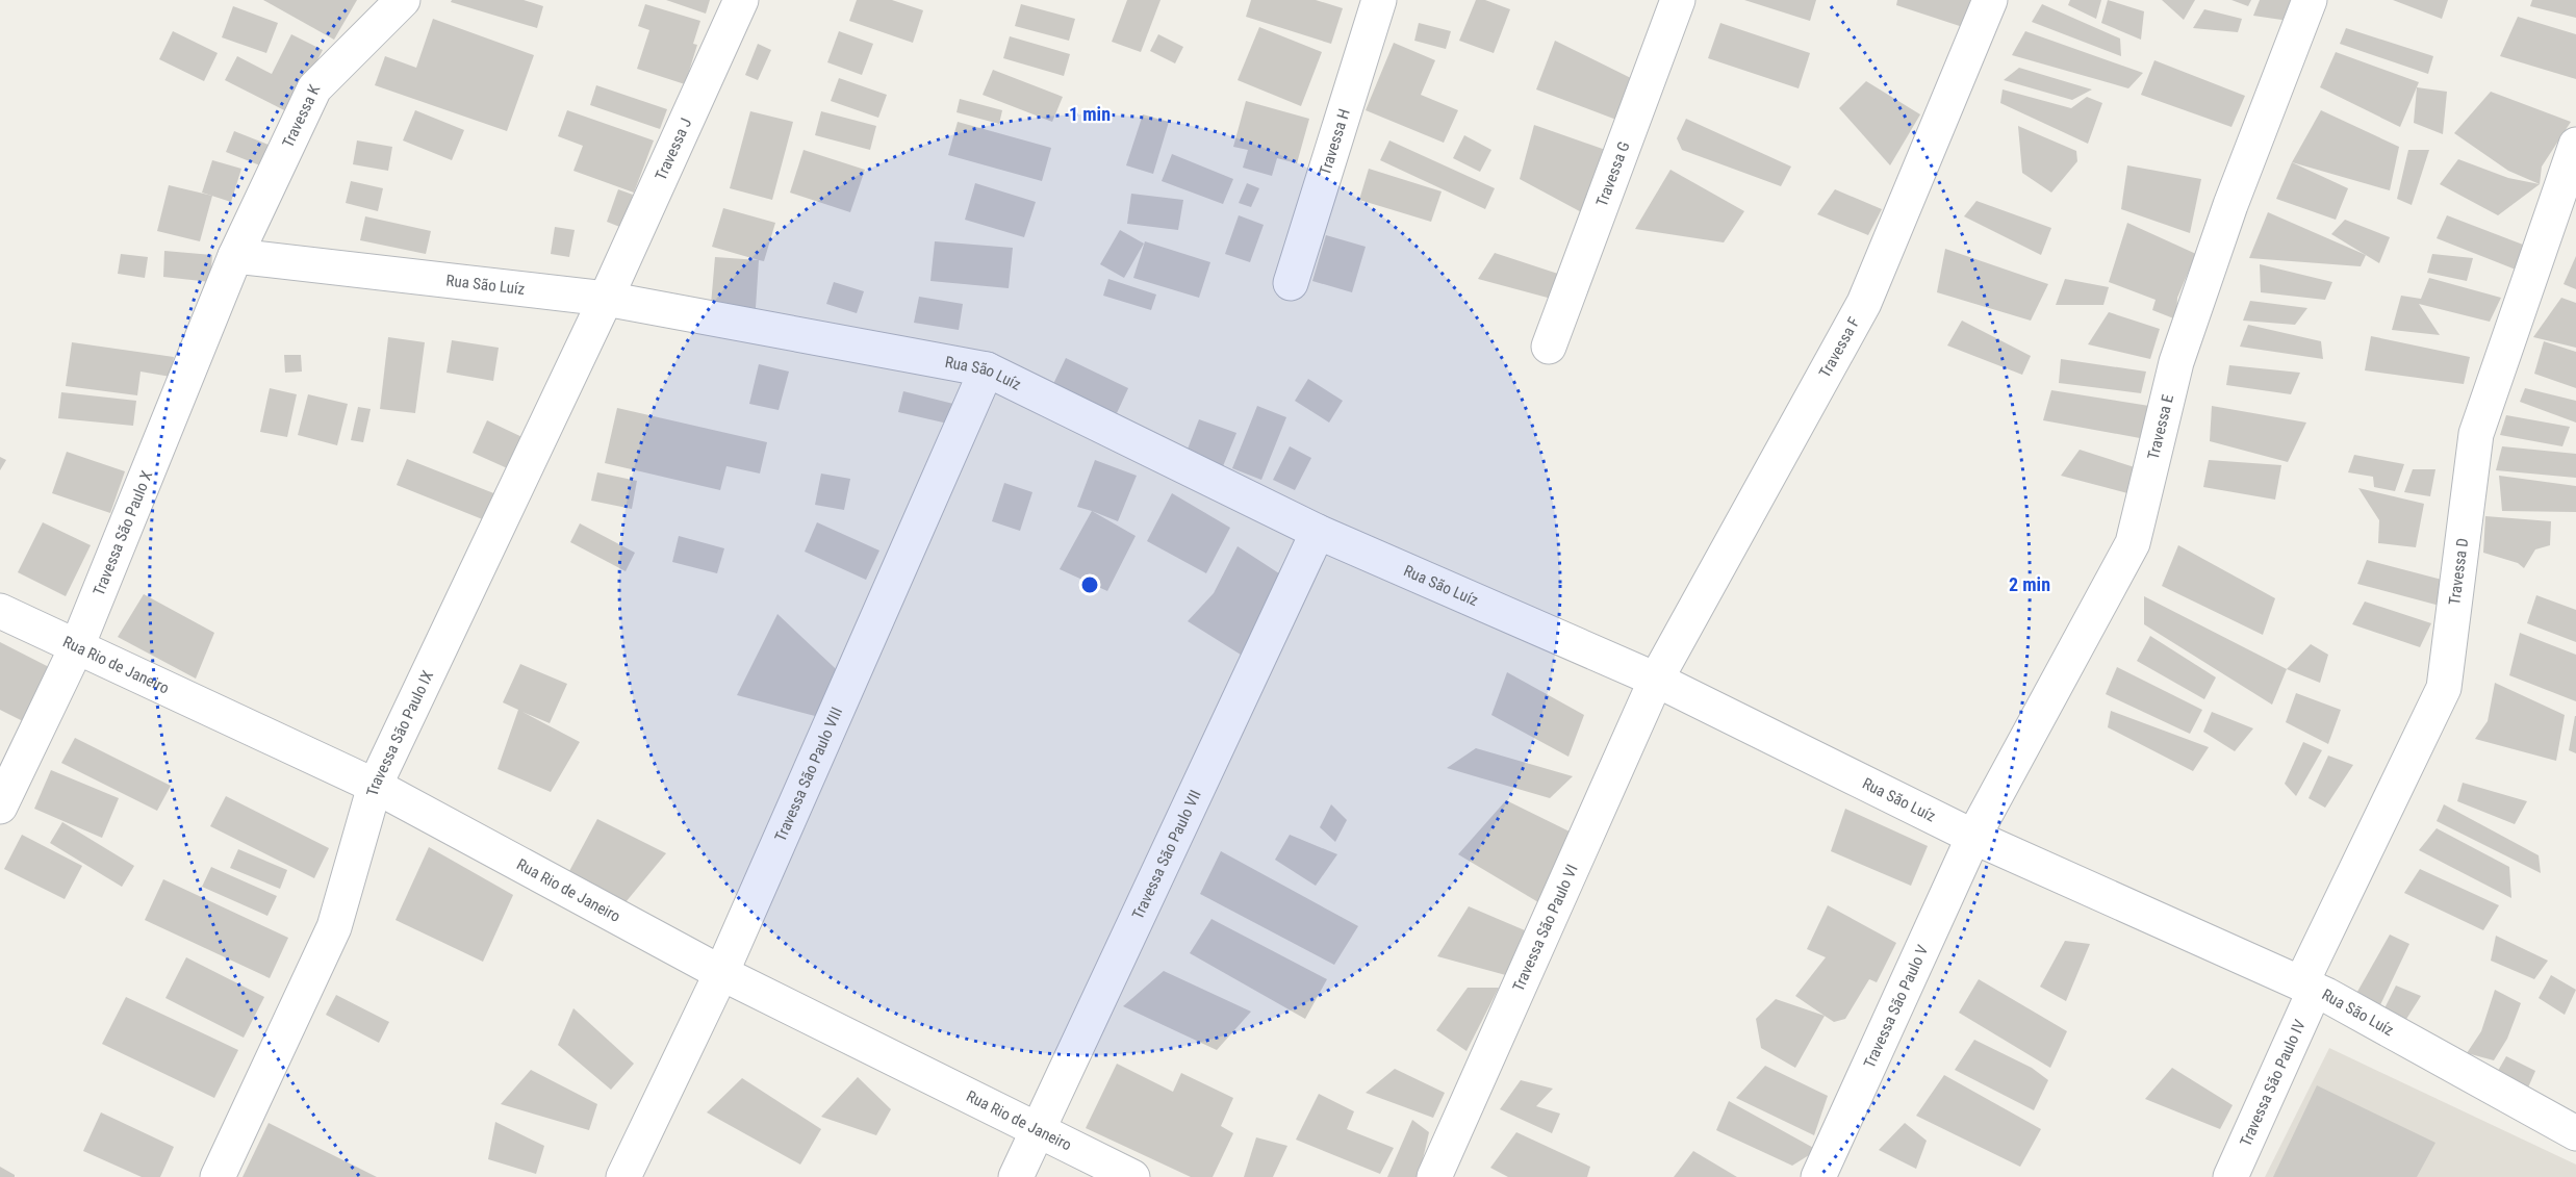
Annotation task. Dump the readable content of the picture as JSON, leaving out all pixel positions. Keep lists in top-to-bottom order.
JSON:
{
  "streets": {
    "street": [
      "Travessa K",
      "Travessa H",
      "Travessa J",
      "Travessa G",
      "Rua São Luíz",
      "Travessa F",
      "Travessa E",
      "Travessa São Paulo X",
      "Travessa D",
      "Rua Rio de Janeiro",
      "Travessa São Paulo IX",
      "Travessa São Paulo VIII",
      "Travessa São Paulo VII",
      "Travessa São Paulo VI",
      "Travessa São Paulo V",
      "Travessa São Paulo IV"
    ]
  },
  "crossings": [
    ["Travessa K", "Rua São Luíz"],
    ["Travessa K", "Travessa São Paulo X"],
    ["Travessa J", "Rua São Luíz"],
    ["Travessa J", "Travessa São Paulo IX"],
    ["Rua São Luíz", "Travessa F"],
    ["Rua São Luíz", "Travessa E"],
    ["Rua São Luíz", "Travessa São Paulo X"],
    ["Rua São Luíz", "Travessa D"],
    ["Rua São Luíz", "Travessa São Paulo IX"],
    ["Rua São Luíz", "Travessa São Paulo VIII"],
    ["Rua São Luíz", "Travessa São Paulo VII"],
    ["Rua São Luíz", "Travessa São Paulo VI"],
    ["Rua São Luíz", "Travessa São Paulo V"],
    ["Rua São Luíz", "Travessa São Paulo IV"],
    ["Travessa F", "Travessa São Paulo VI"],
    ["Travessa E", "Travessa São Paulo V"],
    ["Travessa São Paulo X", "Rua Rio de Janeiro"],
    ["Travessa D", "Travessa São Paulo IV"],
    ["Rua Rio de Janeiro", "Travessa São Paulo IX"],
    ["Rua Rio de Janeiro", "Travessa São Paulo VIII"],
    ["Rua Rio de Janeiro", "Travessa São Paulo VII"]
  ],
  "rings": ["1 min", "2 min"]
}
